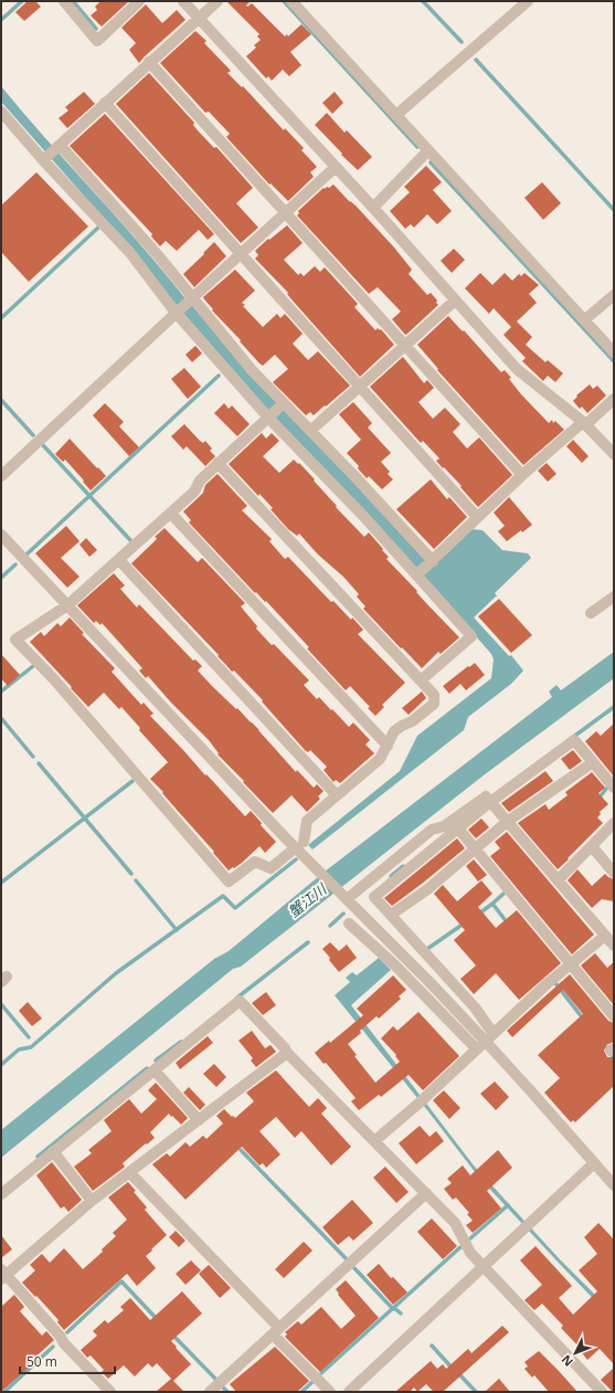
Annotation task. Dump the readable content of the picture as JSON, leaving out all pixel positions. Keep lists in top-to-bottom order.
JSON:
{
  "water": ["蟹江川"],
  "scale_bar": "50 m",
  "north": "bottom left"
}
